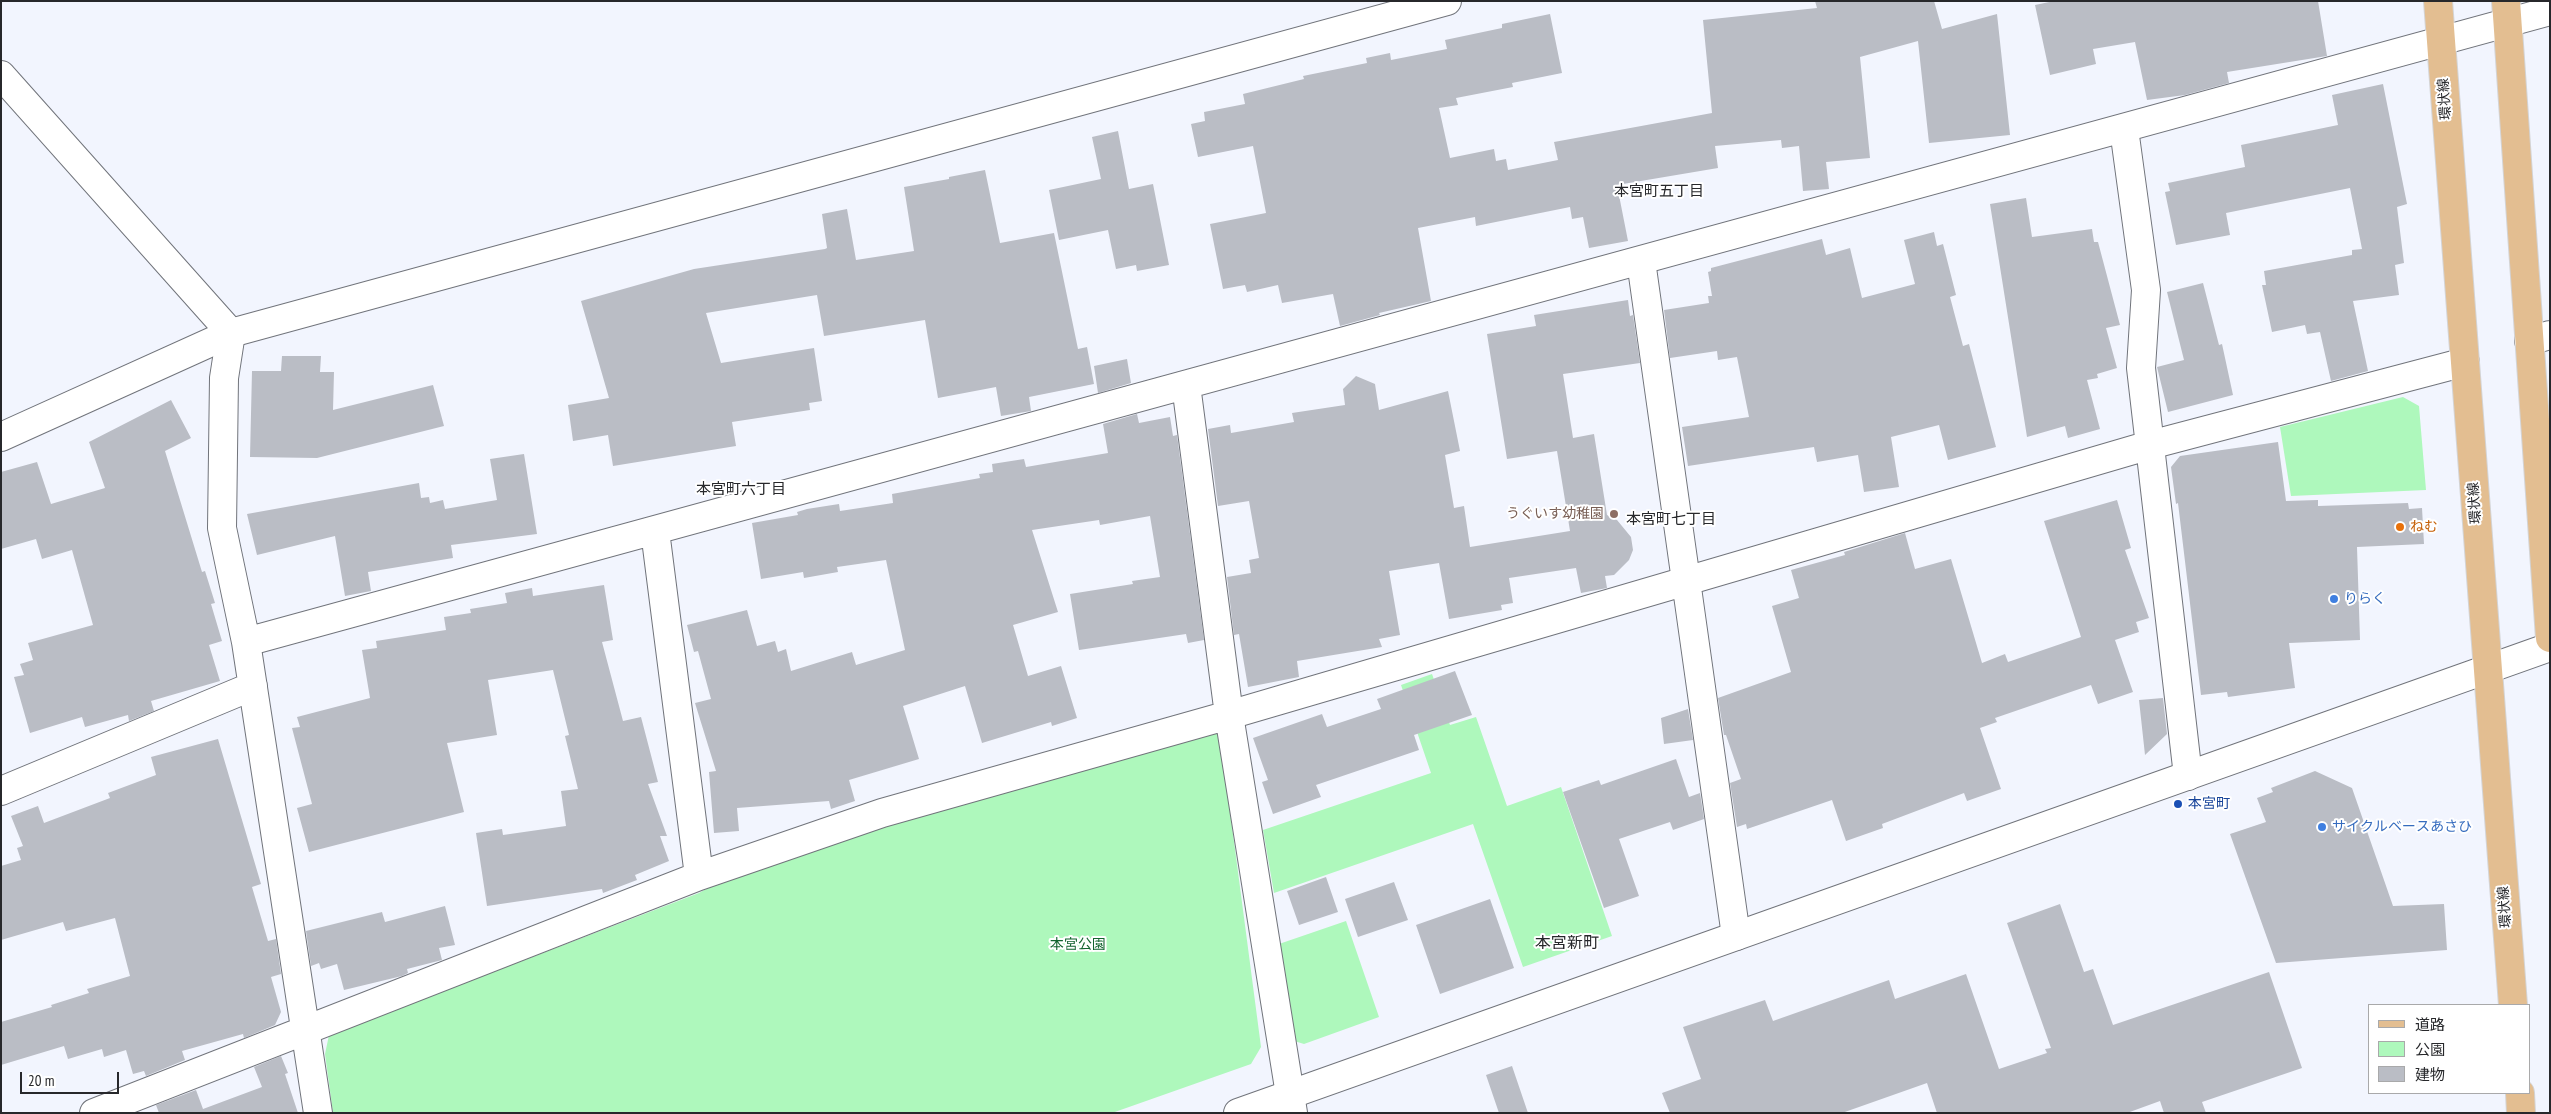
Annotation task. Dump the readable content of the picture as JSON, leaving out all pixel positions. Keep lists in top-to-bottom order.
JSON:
{
  "streets": {
    "main road": ["環状線"]
  },
  "districts": [
    "本宮町五丁目",
    "本宮町六丁目",
    "本宮町七丁目",
    "本宮新町"
  ],
  "parks": ["本宮公園"],
  "places": [
    "うぐいす幼稚園",
    "ねむ",
    "りらく",
    "本宮町",
    "サイクルベースあさひ"
  ],
  "legend": ["道路", "公園", "建物"],
  "scale_bar": "20 m"
}
